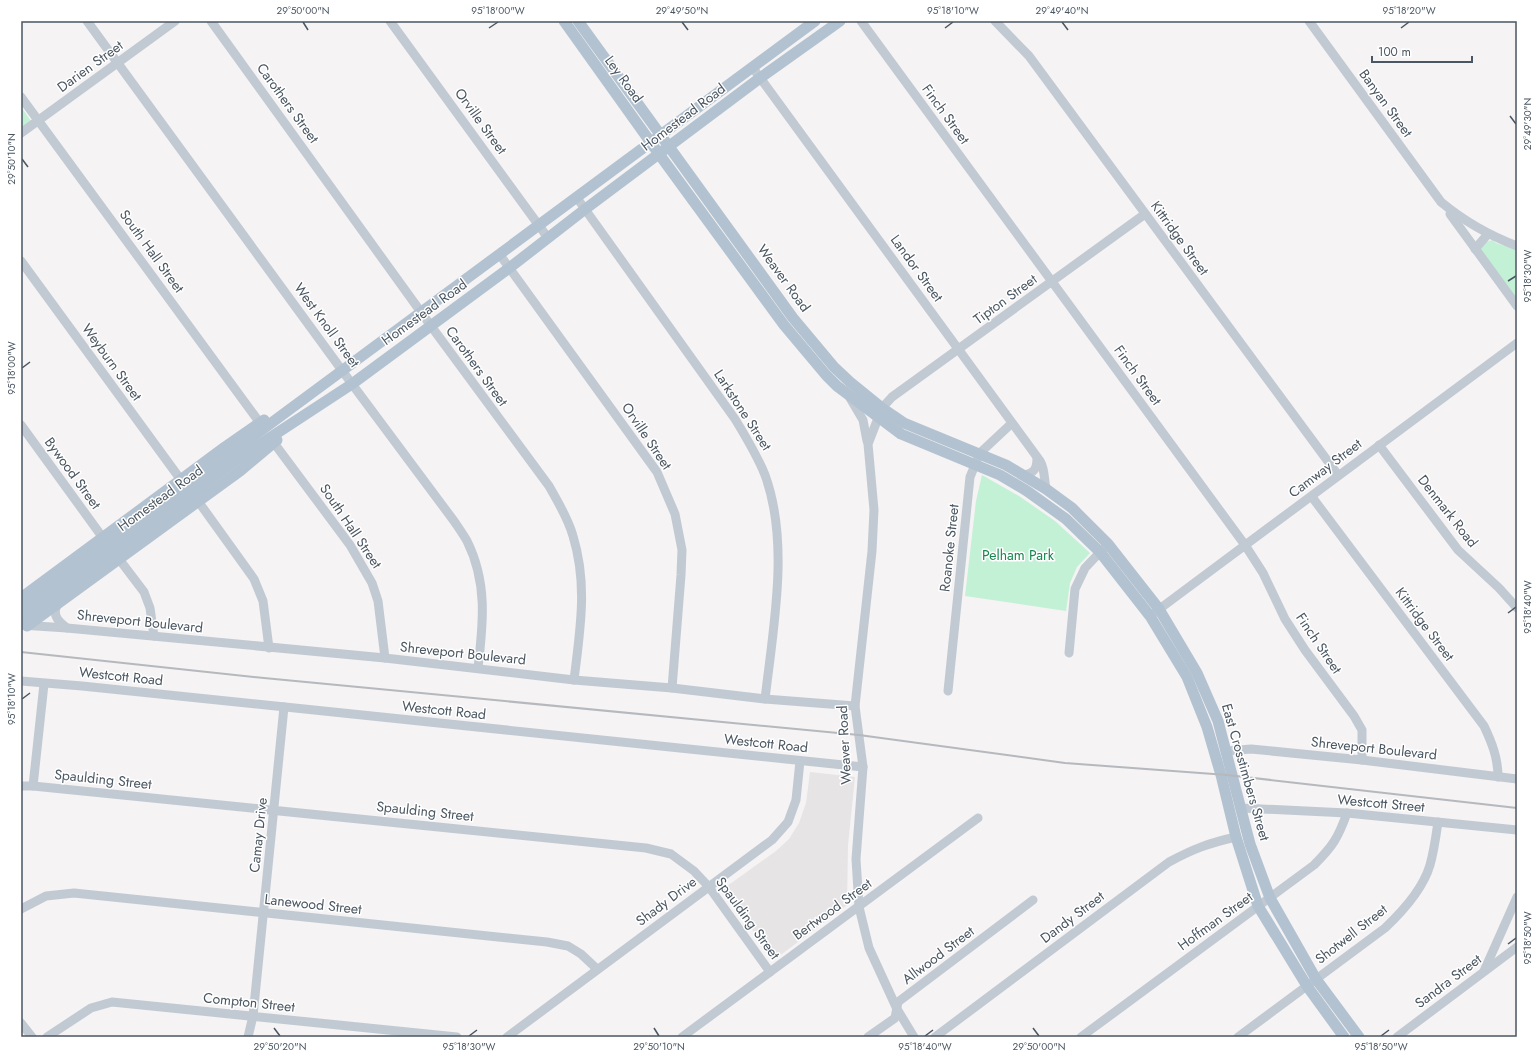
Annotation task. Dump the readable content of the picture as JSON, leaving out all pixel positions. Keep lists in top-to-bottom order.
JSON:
{
  "streets": {
    "main road": [
      "Ley Road",
      "Homestead Road",
      "Weaver Road",
      "East Crosstimbers Street"
    ],
    "street": [
      "Darien Street",
      "Carothers Street",
      "Banyan Street",
      "Finch Street",
      "Orville Street",
      "Kittridge Street",
      "South Hall Street",
      "Landor Street",
      "Tipton Street",
      "West Knoll Street",
      "Weyburn Street",
      "Larkstone Street",
      "Camway Street",
      "Bywood Street",
      "Denmark Road",
      "Roanoke Street",
      "Shreveport Boulevard",
      "Westcott Road",
      "Spaulding Street",
      "Westcott Street",
      "Camay Drive",
      "Shady Drive",
      "Lanewood Street",
      "Bertwood Street",
      "Dandy Street",
      "Hoffman Street",
      "Shotwell Street",
      "Allwood Street",
      "Sandra Street",
      "Compton Street"
    ]
  },
  "crossings": [
    ["Darien Street", "South Hall Street"],
    ["Darien Street", "West Knoll Street"],
    ["Ley Road", "Homestead Road"],
    ["Ley Road", "Weaver Road"],
    ["Carothers Street", "Homestead Road"],
    ["Carothers Street", "Shreveport Boulevard"],
    ["Finch Street", "Tipton Street"],
    ["Finch Street", "Camway Street"],
    ["Finch Street", "Shreveport Boulevard"],
    ["Homestead Road", "Orville Street"],
    ["Homestead Road", "Landor Street"],
    ["Homestead Road", "Weaver Road"],
    ["Homestead Road", "West Knoll Street"],
    ["Homestead Road", "Larkstone Street"],
    ["Homestead Road", "Bywood Street"],
    ["Homestead Road", "Shreveport Boulevard"],
    ["Orville Street", "Shreveport Boulevard"],
    ["Kittridge Street", "Tipton Street"],
    ["Kittridge Street", "Camway Street"],
    ["Kittridge Street", "Shreveport Boulevard"],
    ["South Hall Street", "Shreveport Boulevard"],
    ["Landor Street", "Tipton Street"],
    ["Landor Street", "Roanoke Street"],
    ["Landor Street", "East Crosstimbers Street"],
    ["Weaver Road", "Tipton Street"],
    ["Weaver Road", "Shreveport Boulevard"],
    ["Weaver Road", "Westcott Road"],
    ["Weaver Road", "East Crosstimbers Street"],
    ["Weaver Road", "Bertwood Street"],
    ["Weaver Road", "Allwood Street"],
    ["Tipton Street", "East Crosstimbers Street"],
    ["West Knoll Street", "Shreveport Boulevard"],
    ["Larkstone Street", "Shreveport Boulevard"],
    ["Camway Street", "Denmark Road"],
    ["Camway Street", "East Crosstimbers Street"],
    ["Bywood Street", "Shreveport Boulevard"],
    ["Roanoke Street", "East Crosstimbers Street"],
    ["Shreveport Boulevard", "East Crosstimbers Street"],
    ["Westcott Road", "Camay Drive"],
    ["Westcott Road", "Shady Drive"],
    ["East Crosstimbers Street", "Westcott Street"],
    ["East Crosstimbers Street", "Dandy Street"],
    ["East Crosstimbers Street", "Hoffman Street"],
    ["East Crosstimbers Street", "Shotwell Street"],
    ["Spaulding Street", "Camay Drive"],
    ["Spaulding Street", "Shady Drive"],
    ["Spaulding Street", "Bertwood Street"],
    ["Westcott Street", "Hoffman Street"],
    ["Westcott Street", "Shotwell Street"],
    ["Camay Drive", "Lanewood Street"],
    ["Camay Drive", "Compton Street"],
    ["Shady Drive", "Lanewood Street"]
  ],
  "parks": ["Pelham Park"],
  "scale_bar": "100 m",
  "coordinates": [
    "29°50'00\"N",
    "95°18'00\"W",
    "29°49'50\"N",
    "95°18'10\"W",
    "29°49'40\"N",
    "95°18'20\"W",
    "29°49'30\"N",
    "29°50'10\"N",
    "95°18'30\"W",
    "95°18'40\"W",
    "95°18'50\"W",
    "29°50'20\"N"
  ]
}
